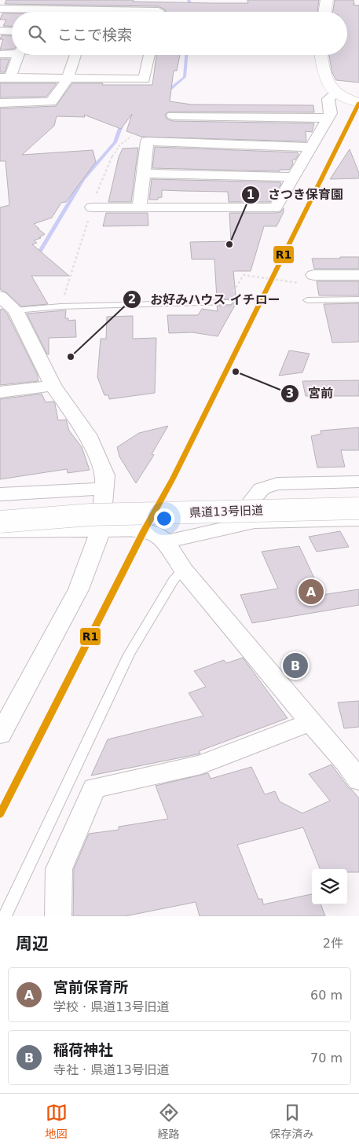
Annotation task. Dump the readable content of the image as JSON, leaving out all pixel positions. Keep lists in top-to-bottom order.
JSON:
{
  "streets": {
    "street": ["県道13号旧道"]
  },
  "places": ["さつき保育園", "お好みハウス イチロー", "宮前"],
  "lines": ["transit line R1"],
  "page": {
    "search": "ここで検索",
    "pins": ["A", "B"],
    "heading": ["周辺", "2件"],
    "list": [
      {
        "mark": "A",
        "name": "宮前保育所",
        "note": "学校 · 県道13号旧道",
        "value": "60 m"
      },
      {
        "mark": "B",
        "name": "稲荷神社",
        "note": "寺社 · 県道13号旧道",
        "value": "70 m"
      }
    ],
    "nav": ["地図", "経路", "保存済み"]
  }
}
